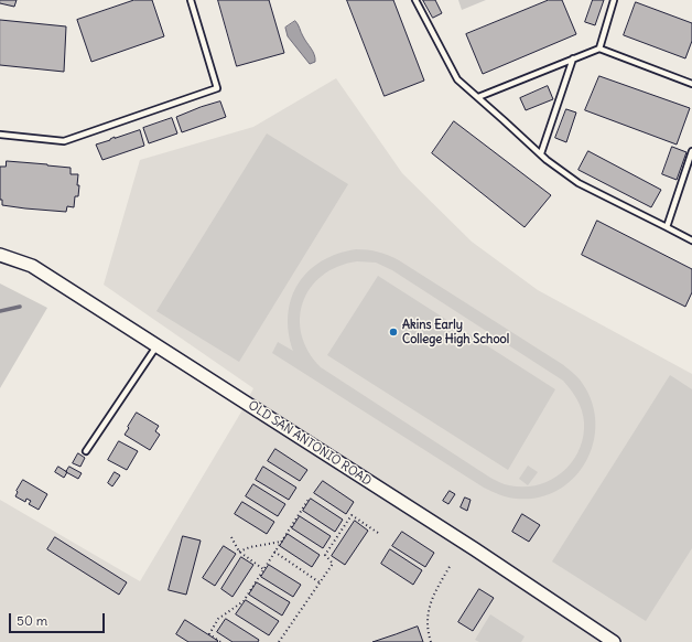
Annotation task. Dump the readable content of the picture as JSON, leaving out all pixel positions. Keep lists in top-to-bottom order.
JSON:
{
  "streets": {
    "street": ["OLD SAN ANTONIO ROAD"]
  },
  "places": ["Akins Early College High School"],
  "scale_bar": "50 m"
}
